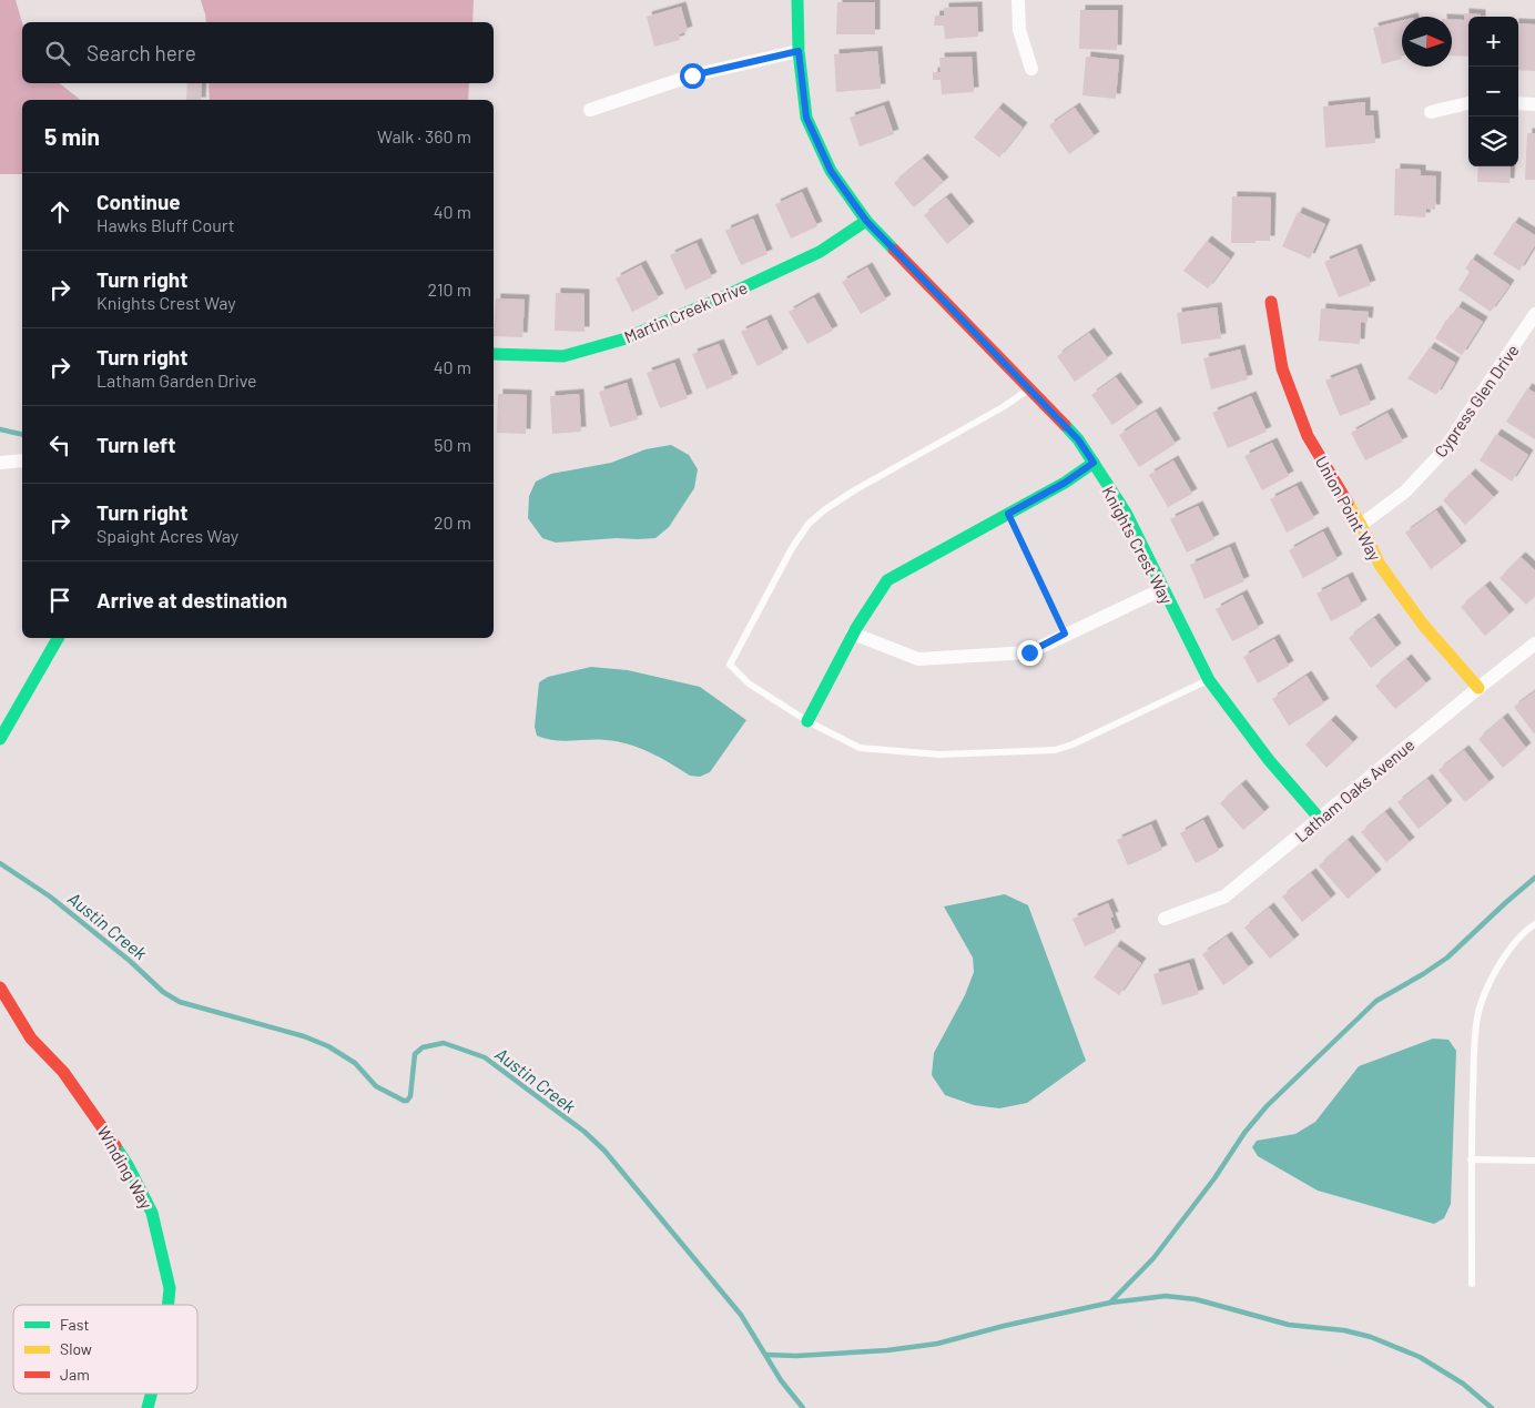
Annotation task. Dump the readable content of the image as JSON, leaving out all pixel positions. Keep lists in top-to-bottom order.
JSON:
{
  "streets": {
    "street": [
      "Martin Creek Drive",
      "Cypress Glen Drive",
      "Union Point Way",
      "Knights Crest Way",
      "Latham Oaks Avenue",
      "Winding Way"
    ]
  },
  "crossings": [
    ["Martin Creek Drive", "Knights Crest Way"],
    ["Cypress Glen Drive", "Union Point Way"],
    ["Union Point Way", "Latham Oaks Avenue"],
    ["Knights Crest Way", "Latham Oaks Avenue"]
  ],
  "water": ["Austin Creek"],
  "legend": ["Fast", "Slow", "Jam"],
  "north": "right",
  "page": {
    "map_buttons": ["+", "−"],
    "search": "Search here",
    "heading": ["5 min", "Walk · 360 m"],
    "list": [
      ["Continue", "Hawks Bluff Court", "40 m"],
      ["Turn right", "Knights Crest Way", "210 m"],
      ["Turn right", "Latham Garden Drive", "40 m"],
      ["Turn left", "50 m"],
      ["Turn right", "Spaight Acres Way", "20 m"],
      "Arrive at destination"
    ]
  }
}
